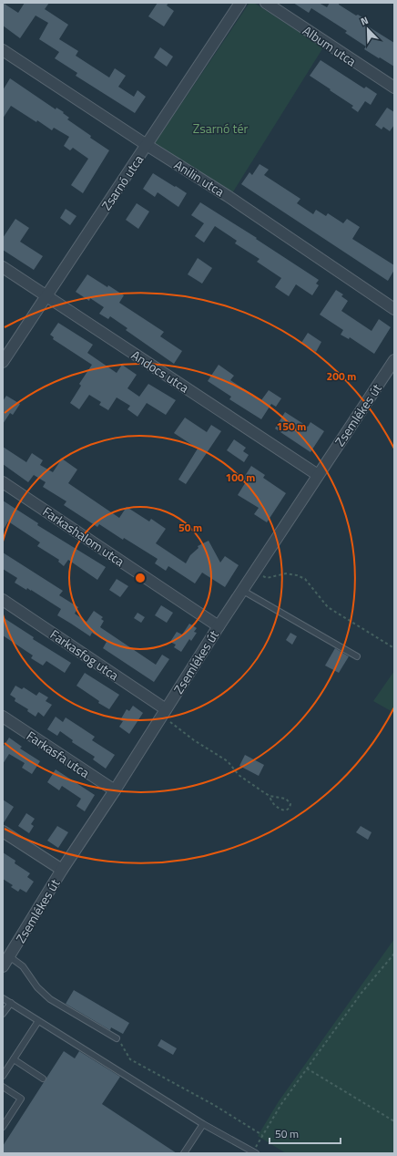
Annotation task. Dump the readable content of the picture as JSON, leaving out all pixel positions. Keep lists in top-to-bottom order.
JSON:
{
  "streets": {
    "street": [
      "Album utca",
      "Anilin utca",
      "Zsarnó utca",
      "Andocs utca",
      "Zsemlékes út",
      "Farkashalom utca",
      "Farkasfog utca",
      "Farkasfa utca"
    ]
  },
  "crossings": [
    ["Anilin utca", "Zsarnó utca"],
    ["Zsarnó utca", "Andocs utca"],
    ["Andocs utca", "Zsemlékes út"],
    ["Zsemlékes út", "Farkashalom utca"],
    ["Zsemlékes út", "Farkasfog utca"],
    ["Zsemlékes út", "Farkasfa utca"]
  ],
  "parks": ["Zsarnó tér"],
  "scale_bar": "50 m",
  "north": "top left",
  "rings": [
    "200 m",
    "150 m",
    "100 m",
    "50 m"
  ]
}
